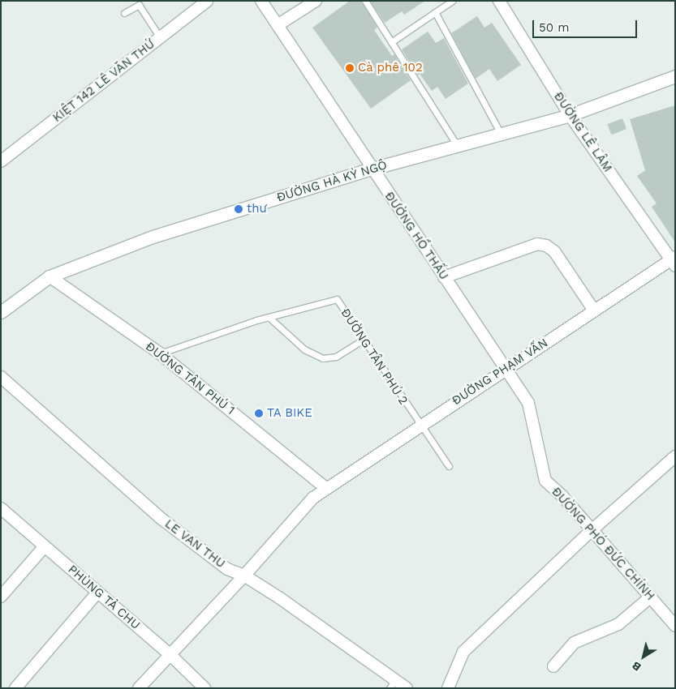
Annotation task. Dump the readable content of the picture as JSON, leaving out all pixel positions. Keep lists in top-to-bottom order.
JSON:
{
  "streets": {
    "street": [
      "KIỆT 142 LÊ VĂN THỨ",
      "ĐƯỜNG LÊ LÂM",
      "ĐƯỜNG HÀ KỲ NGỘ",
      "ĐƯỜNG HỒ THẤU",
      "ĐƯỜNG PHẠM VẤN",
      "ĐƯỜNG TÂN PHÚ 1",
      "LE VAN THU",
      "ĐƯỜNG PHÓ ĐỨC CHÍNH",
      "PHÙNG TẢ CHU"
    ],
    "lane": ["ĐƯỜNG TÂN PHÚ 2"]
  },
  "crossings": [
    ["ĐƯỜNG LÊ LÂM", "ĐƯỜNG HÀ KỲ NGỘ"],
    ["ĐƯỜNG LÊ LÂM", "ĐƯỜNG PHẠM VẤN"],
    ["ĐƯỜNG HÀ KỲ NGỘ", "ĐƯỜNG HỒ THẤU"],
    ["ĐƯỜNG HÀ KỲ NGỘ", "ĐƯỜNG TÂN PHÚ 1"],
    ["ĐƯỜNG HỒ THẤU", "ĐƯỜNG PHẠM VẤN"],
    ["ĐƯỜNG HỒ THẤU", "ĐƯỜNG PHÓ ĐỨC CHÍNH"],
    ["ĐƯỜNG TÂN PHÚ 2", "ĐƯỜNG PHẠM VẤN"],
    ["ĐƯỜNG TÂN PHÚ 2", "ĐƯỜNG TÂN PHÚ 1"],
    ["ĐƯỜNG PHẠM VẤN", "ĐƯỜNG TÂN PHÚ 1"],
    ["ĐƯỜNG PHẠM VẤN", "LE VAN THU"],
    ["ĐƯỜNG PHẠM VẤN", "ĐƯỜNG PHÓ ĐỨC CHÍNH"],
    ["ĐƯỜNG PHẠM VẤN", "PHÙNG TẢ CHU"]
  ],
  "places": ["Cà phê 102", "thư", "TA BIKE"],
  "scale_bar": "50 m",
  "north": "bottom left"
}
